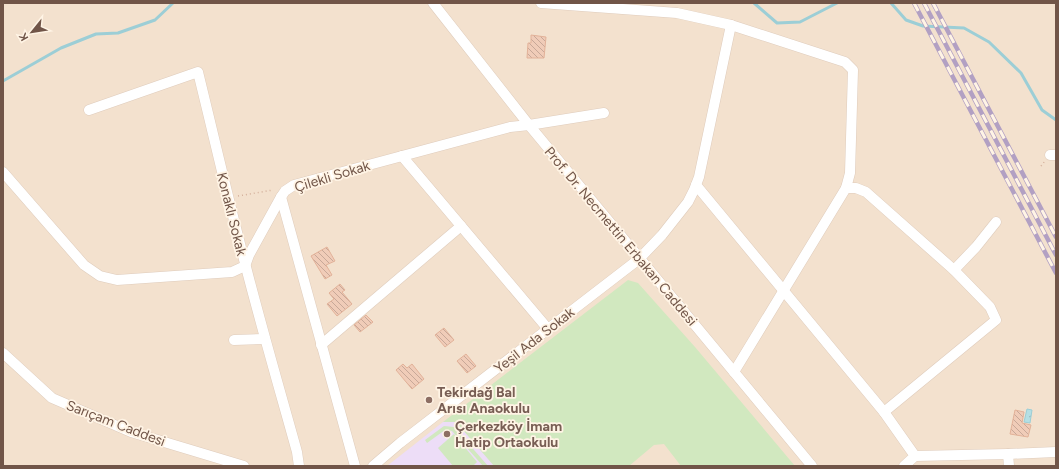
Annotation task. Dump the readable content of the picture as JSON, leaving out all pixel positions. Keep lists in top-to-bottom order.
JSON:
{
  "streets": {
    "street": [
      "Çilekli Sokak",
      "Konaklı Sokak",
      "Prof. Dr. Necmettin Erbakan Caddesi",
      "Yeşil Ada Sokak",
      "Sarıçam Caddesi"
    ]
  },
  "crossings": [
    ["Çilekli Sokak", "Konaklı Sokak"],
    ["Çilekli Sokak", "Prof. Dr. Necmettin Erbakan Caddesi"],
    ["Prof. Dr. Necmettin Erbakan Caddesi", "Yeşil Ada Sokak"]
  ],
  "places": ["Tekirdağ Bal Arısı Anaokulu", "Çerkezköy İmam Hatip Ortaokulu"],
  "north": "bottom left"
}
